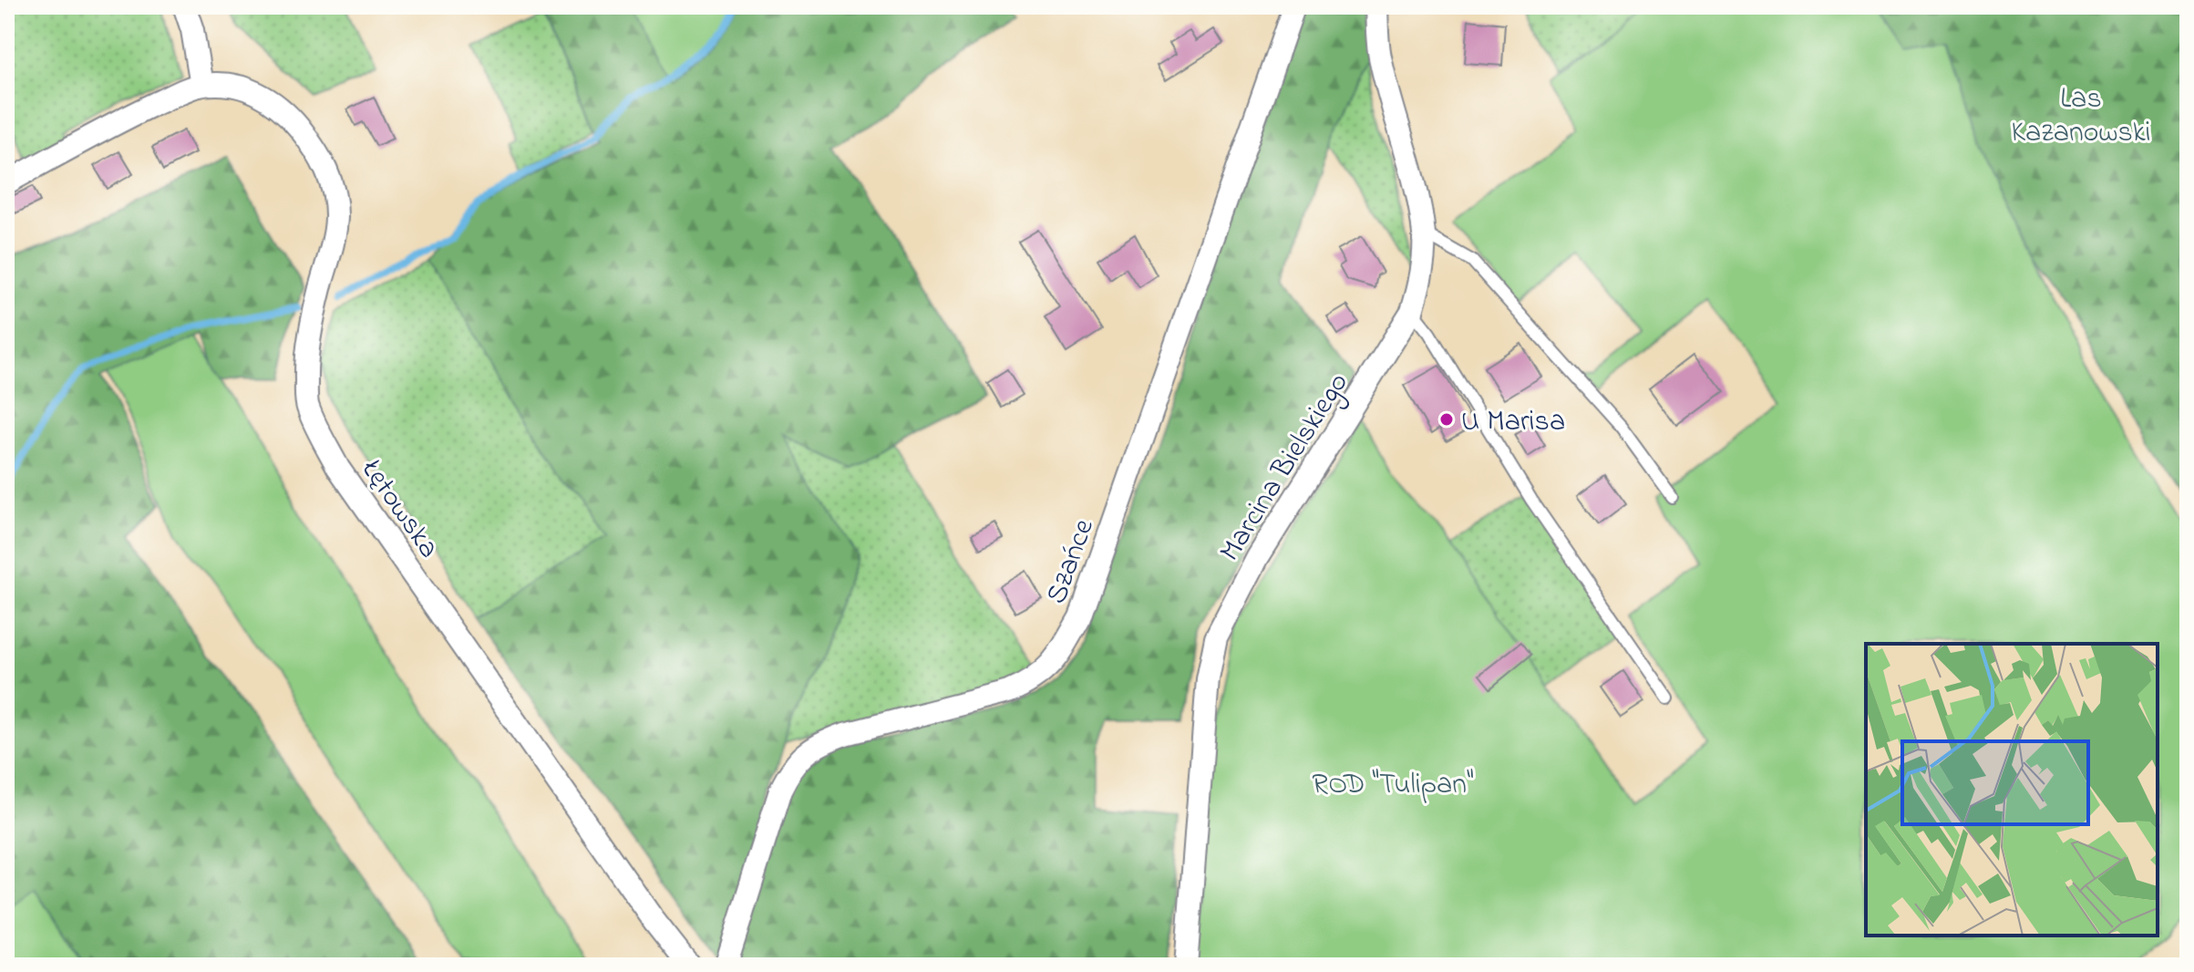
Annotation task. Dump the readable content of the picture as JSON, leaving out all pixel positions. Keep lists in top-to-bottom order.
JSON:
{
  "streets": {
    "street": ["Marcina Bielskiego", "Łętowska", "Szańce"]
  },
  "parks": ["Las Kazanowski", "ROD \"Tulipan\""],
  "places": ["U Marisa"]
}
